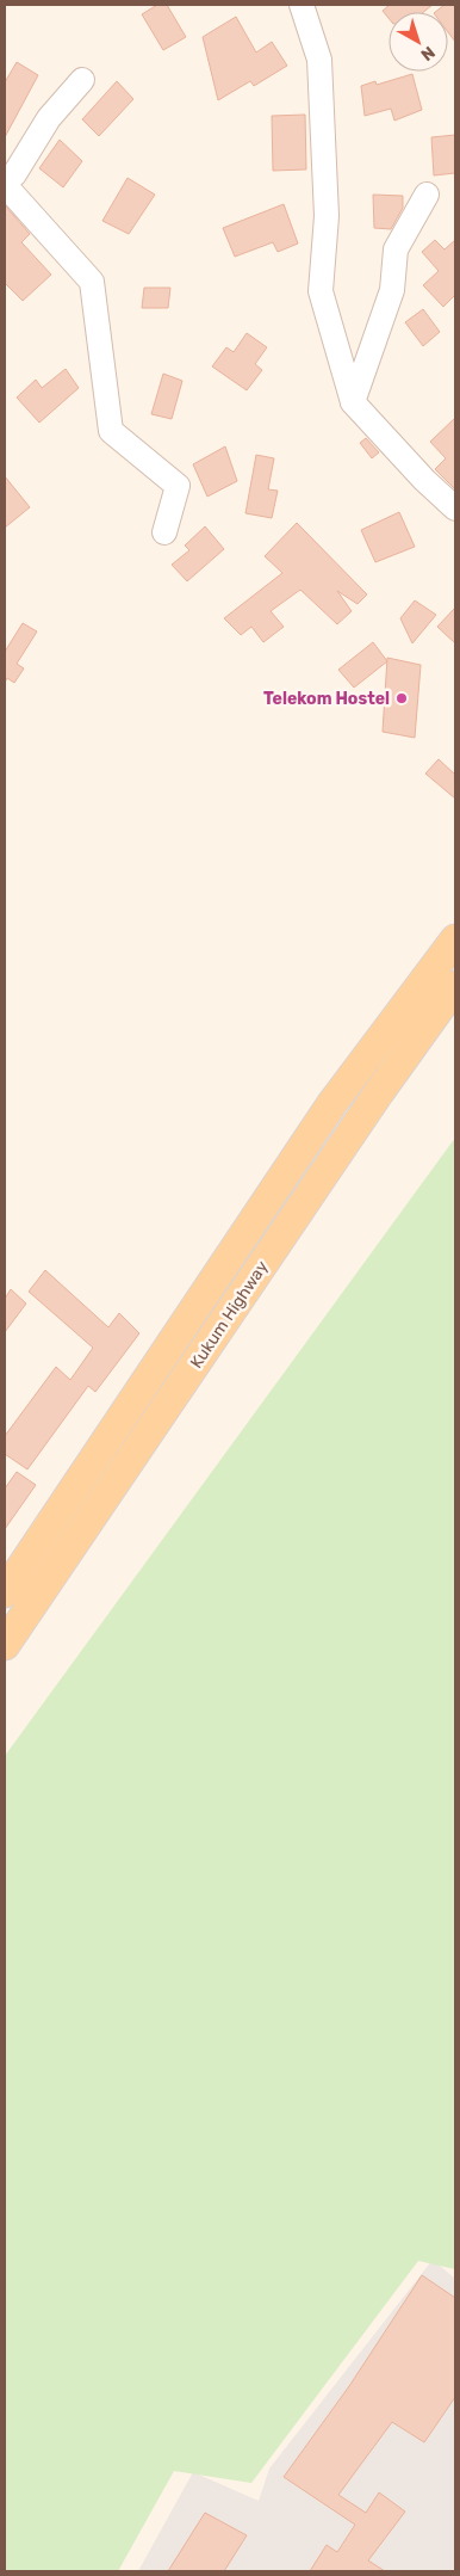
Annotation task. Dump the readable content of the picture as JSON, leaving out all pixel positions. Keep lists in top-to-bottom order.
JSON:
{
  "streets": {
    "main road": ["Kukum Highway"]
  },
  "places": ["Telekom Hostel"],
  "north": "bottom right"
}
